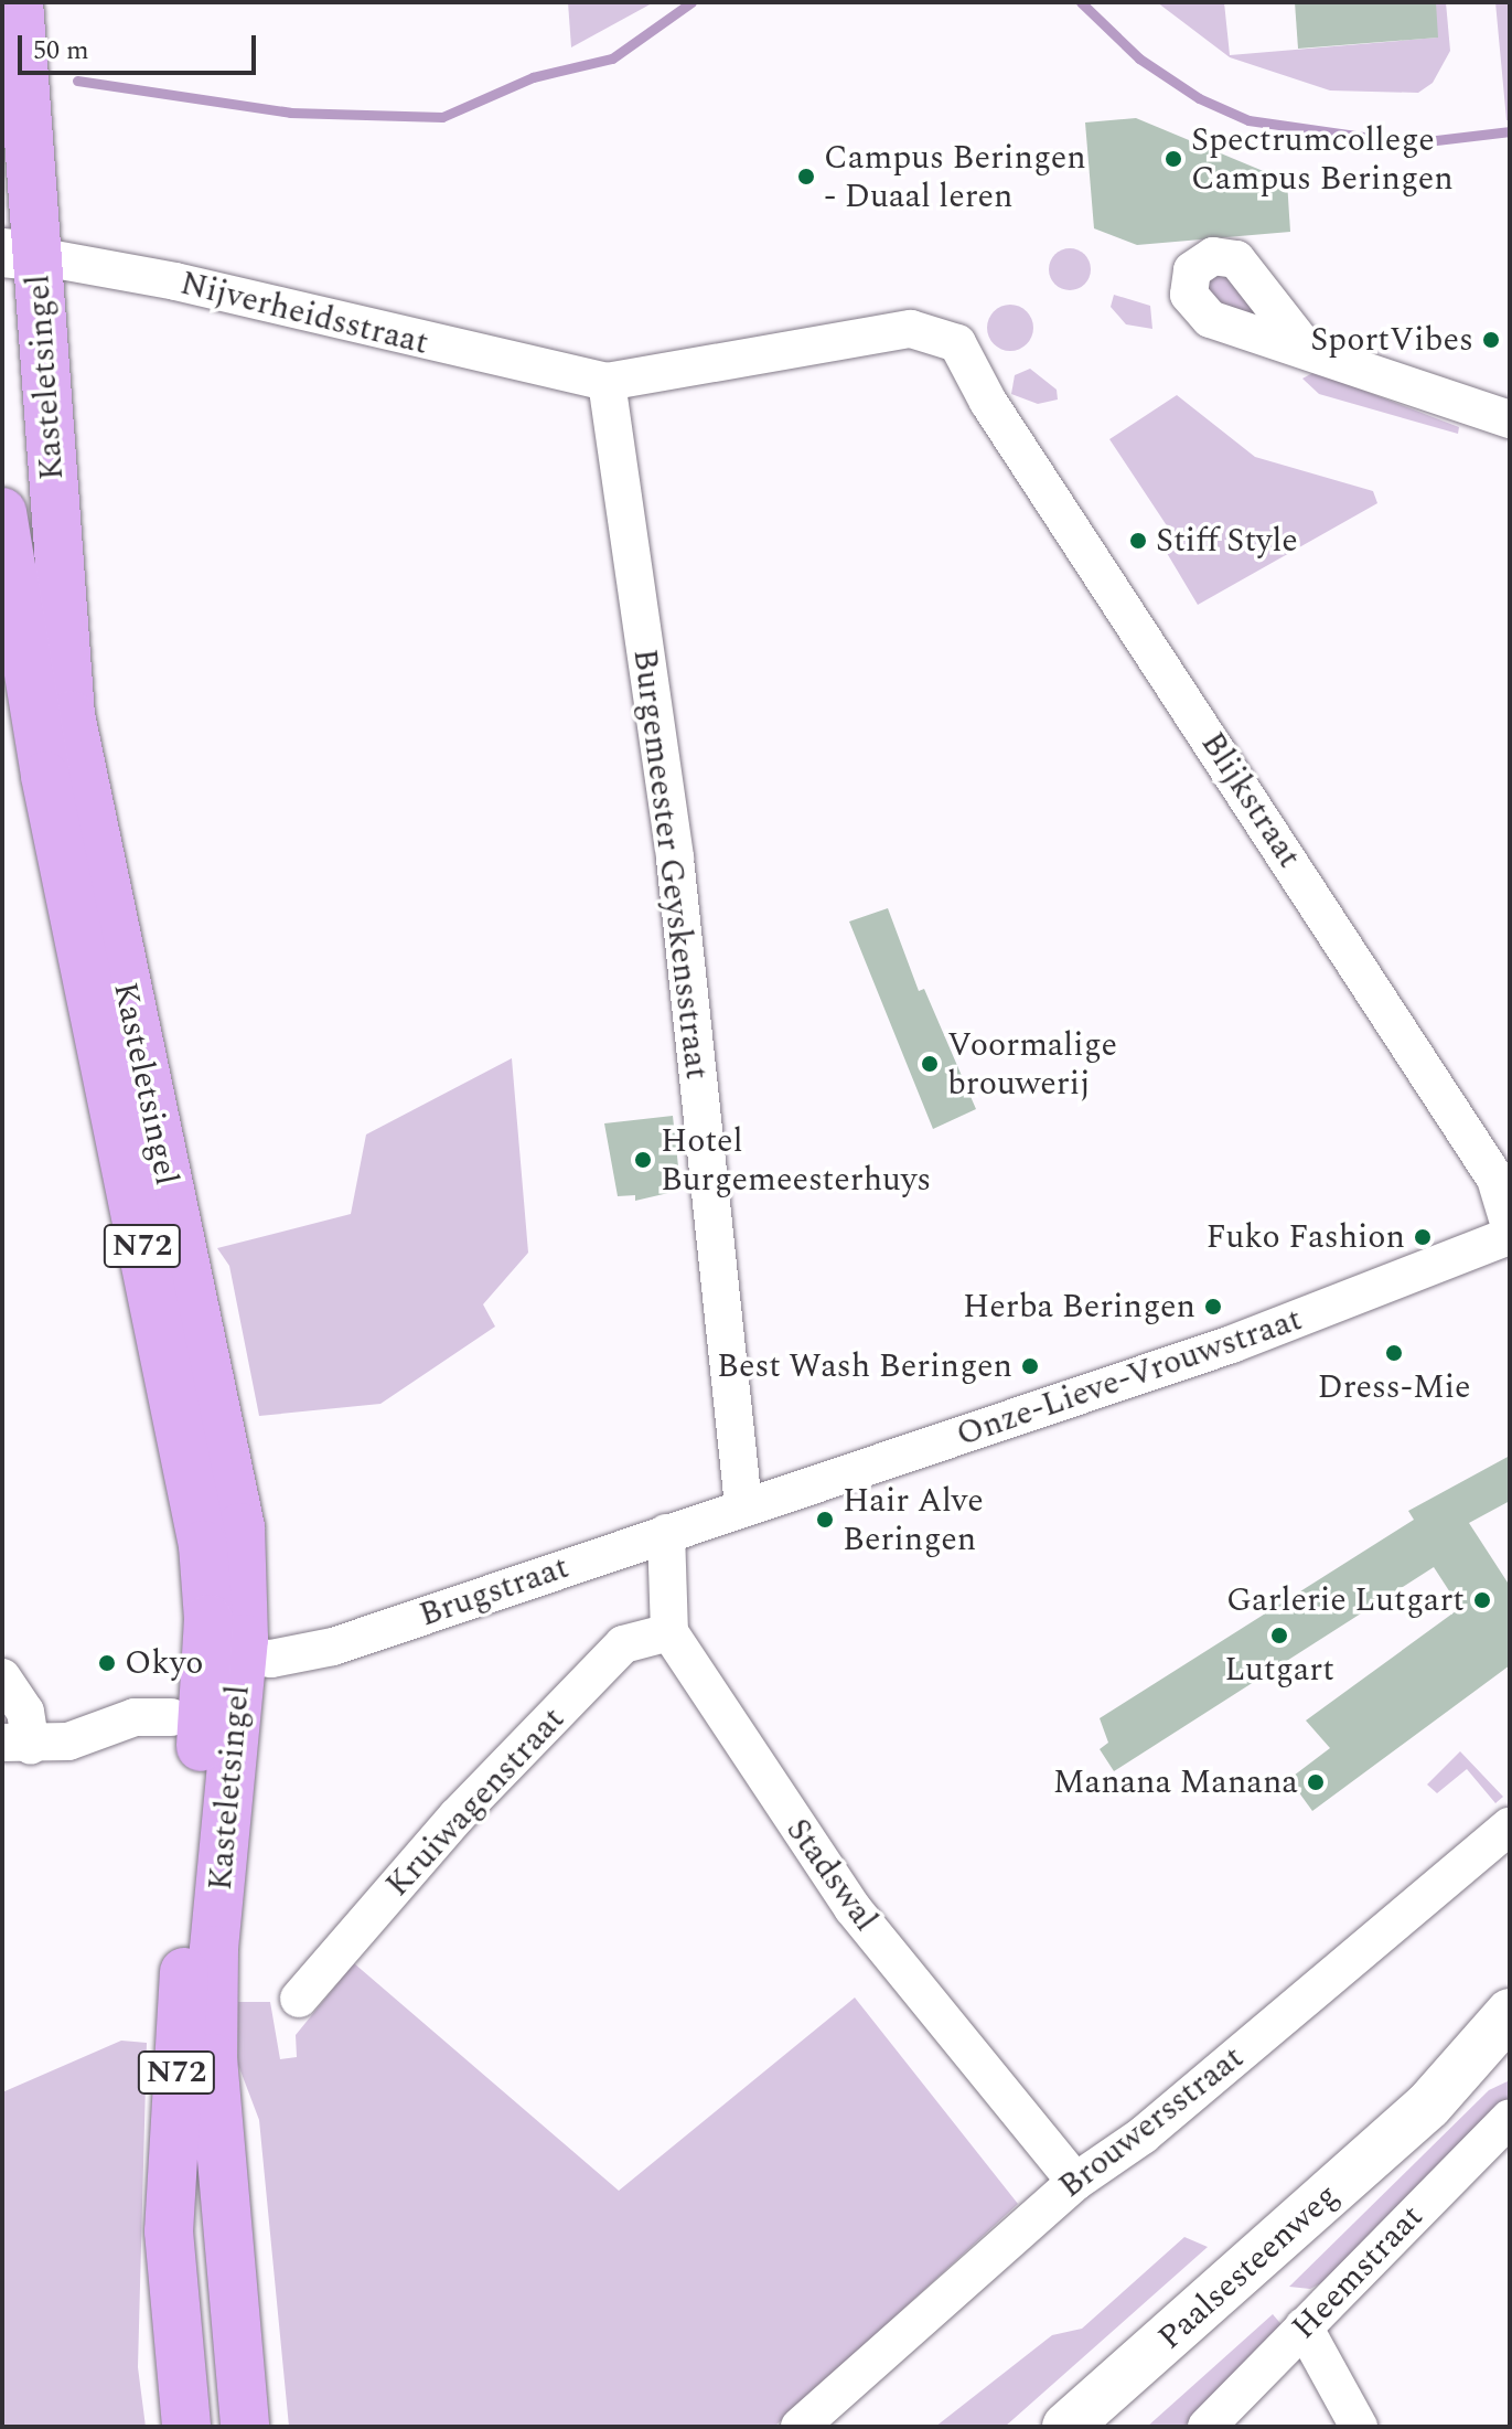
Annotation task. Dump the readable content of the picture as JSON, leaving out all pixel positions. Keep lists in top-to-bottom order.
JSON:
{
  "streets": {
    "main road": ["Kasteletsingel", "N72"],
    "street": [
      "Nijverheidsstraat",
      "Blijkstraat",
      "Burgemeester Geyskensstraat",
      "Onze-Lieve-Vrouwstraat",
      "Brugstraat",
      "Kruiwagenstraat",
      "Stadswal",
      "Brouwersstraat",
      "Paalsesteenweg",
      "Heemstraat"
    ]
  },
  "crossings": [
    ["Nijverheidsstraat", "Kasteletsingel"],
    ["Nijverheidsstraat", "Blijkstraat"],
    ["Nijverheidsstraat", "Burgemeester Geyskensstraat"],
    ["Kasteletsingel", "Brugstraat"],
    ["Blijkstraat", "Burgemeester Geyskensstraat"],
    ["Burgemeester Geyskensstraat", "Onze-Lieve-Vrouwstraat"],
    ["Burgemeester Geyskensstraat", "Brugstraat"],
    ["Onze-Lieve-Vrouwstraat", "Brugstraat"],
    ["Kruiwagenstraat", "Stadswal"],
    ["Stadswal", "Brouwersstraat"]
  ],
  "places": [
    "Spectrumcollege Campus Beringen",
    "Campus Beringen - Duaal leren",
    "SportVibes",
    "Stiff Style",
    "Voormalige brouwerij",
    "Hotel Burgemeesterhuys",
    "Fuko Fashion",
    "Herba Beringen",
    "Dress-Mie",
    "Best Wash Beringen",
    "Hair Alve Beringen",
    "Garlerie Lutgart",
    "Lutgart",
    "Okyo",
    "Manana Manana"
  ],
  "scale_bar": "50 m"
}
